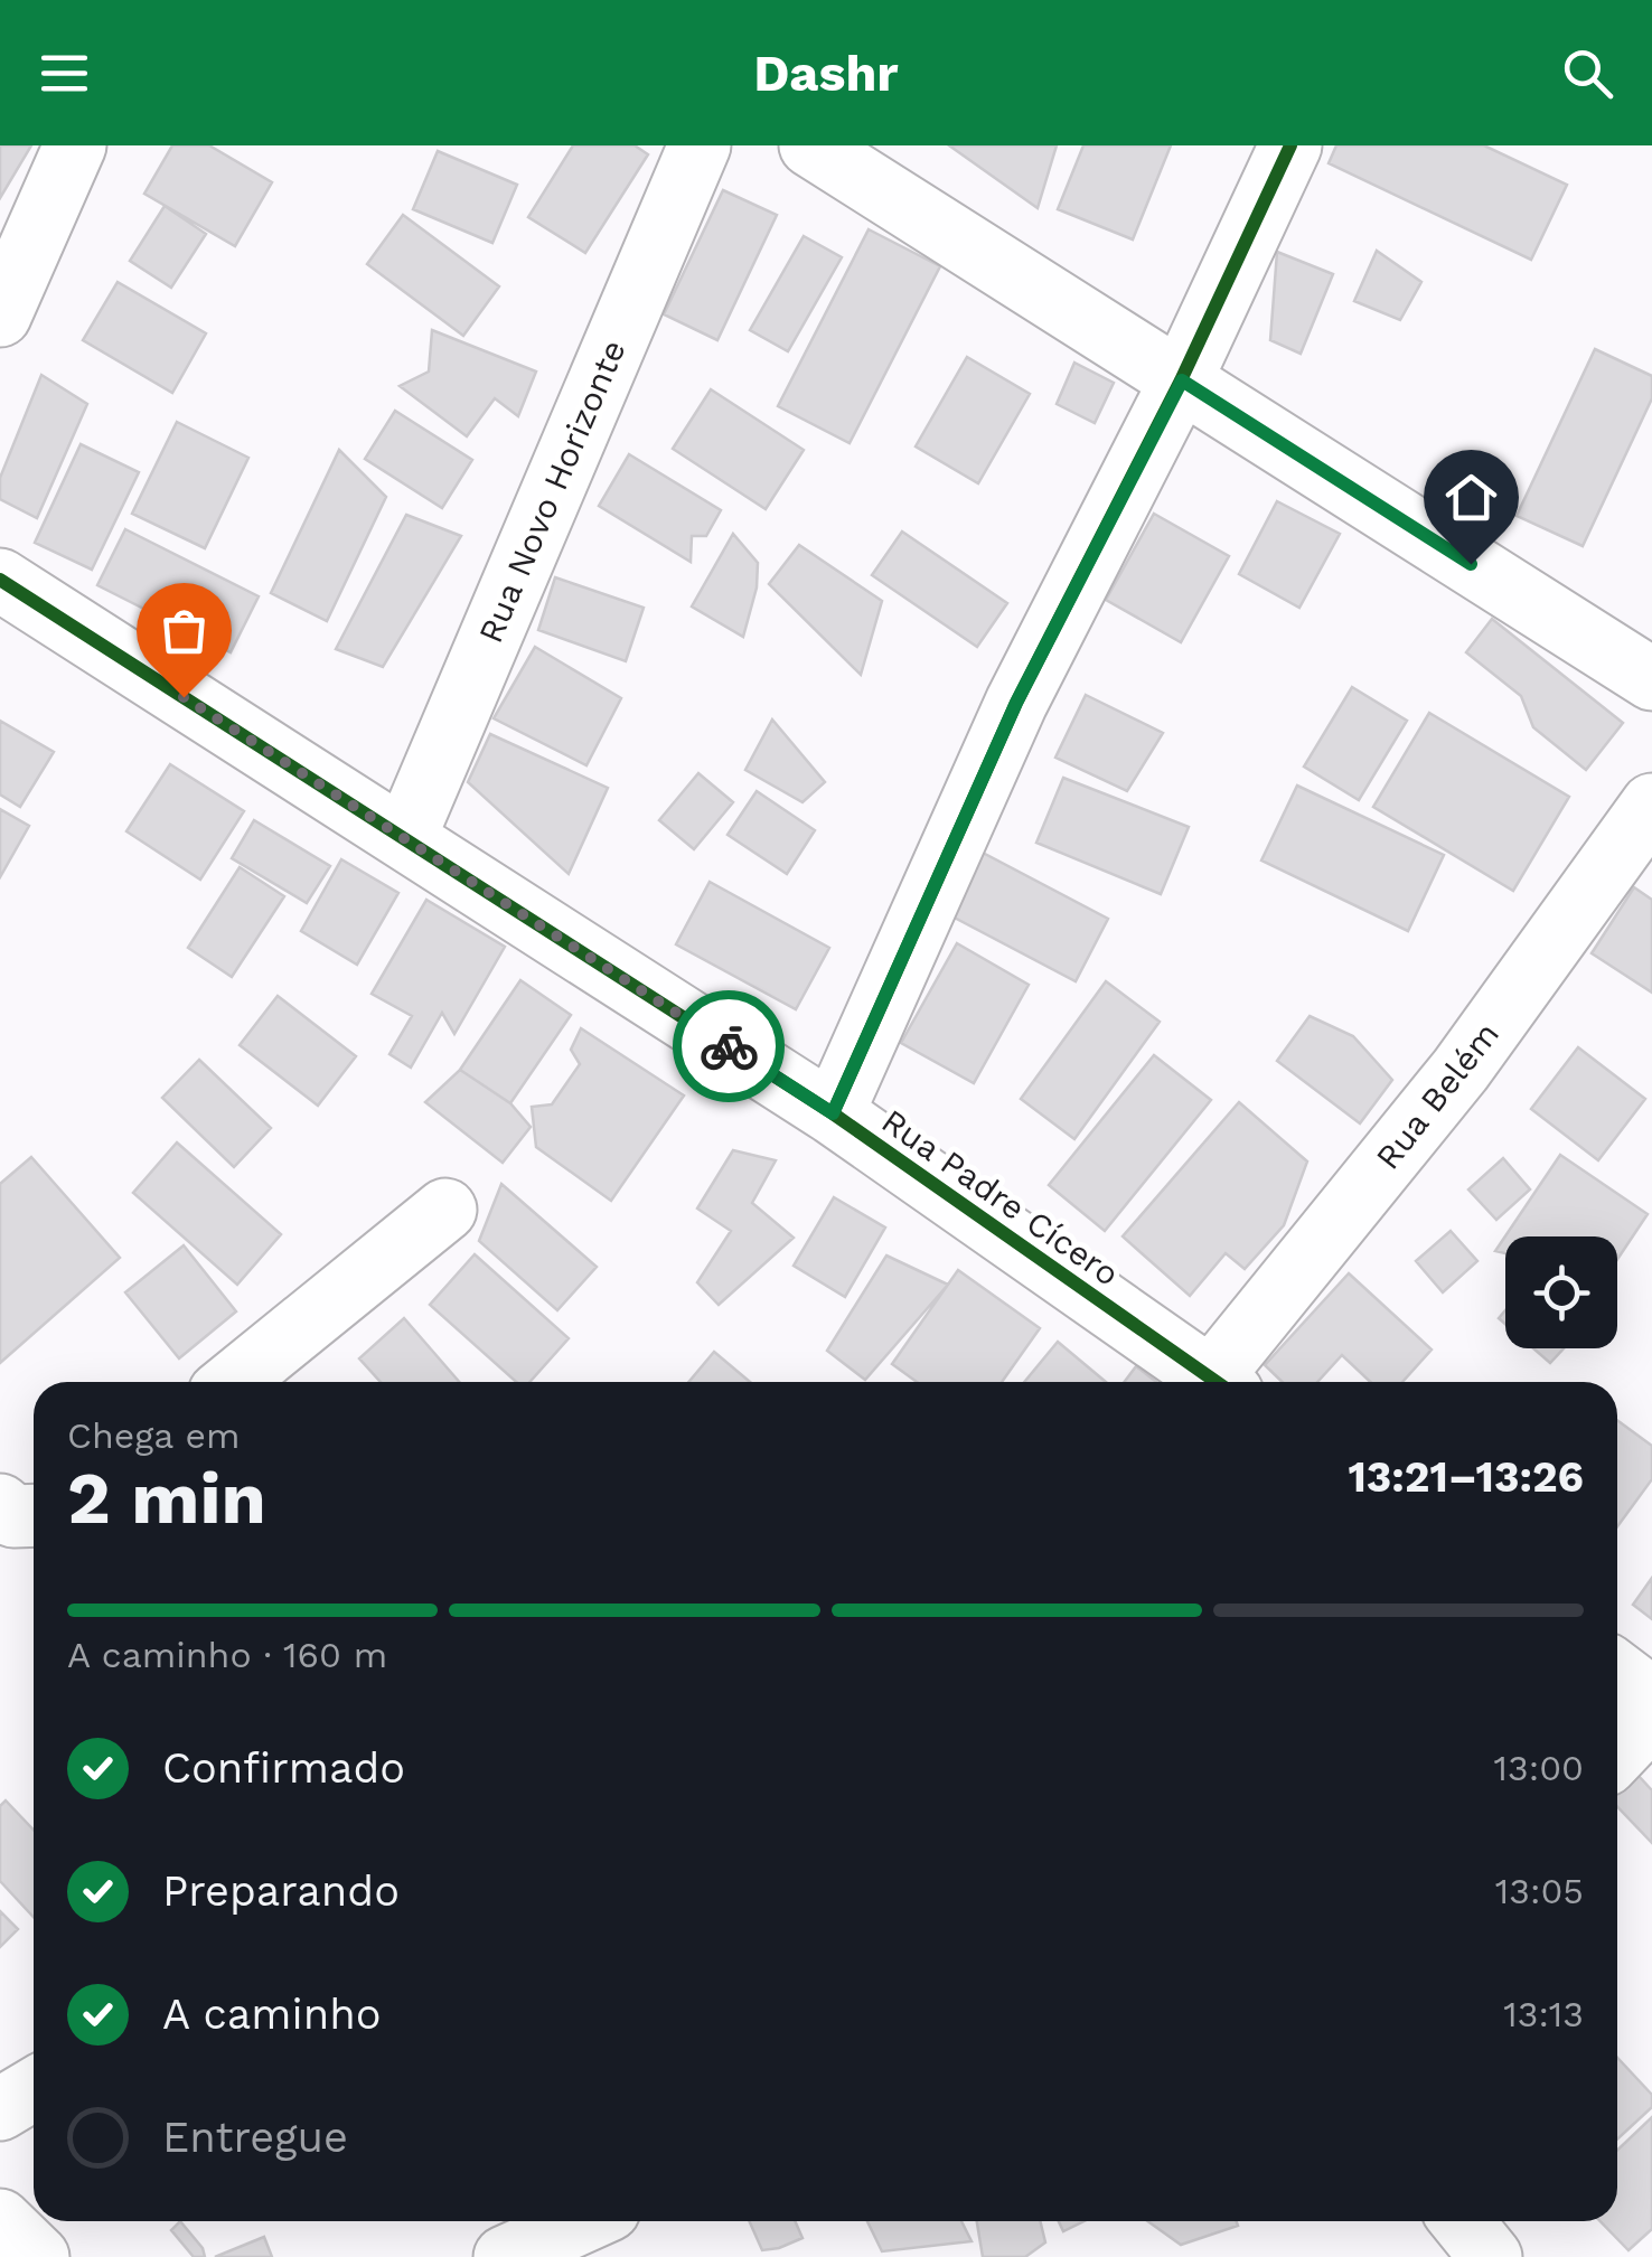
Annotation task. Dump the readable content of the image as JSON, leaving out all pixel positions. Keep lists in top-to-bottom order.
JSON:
{
  "streets": {
    "street": ["Rua Novo Horizonte", "Rua Belém", "Rua Padre Cícero"]
  },
  "crossings": [
    ["Rua Novo Horizonte", "Rua Padre Cícero"]
  ],
  "page": {
    "header": "Dashr",
    "heading": ["2 min", "Chega em", "13:21–13:26"],
    "bar": "A caminho · 160 m",
    "list": [
      ["Confirmado", "13:00"],
      ["Preparando", "13:05"],
      ["A caminho", "13:13"],
      "Entregue"
    ]
  }
}
